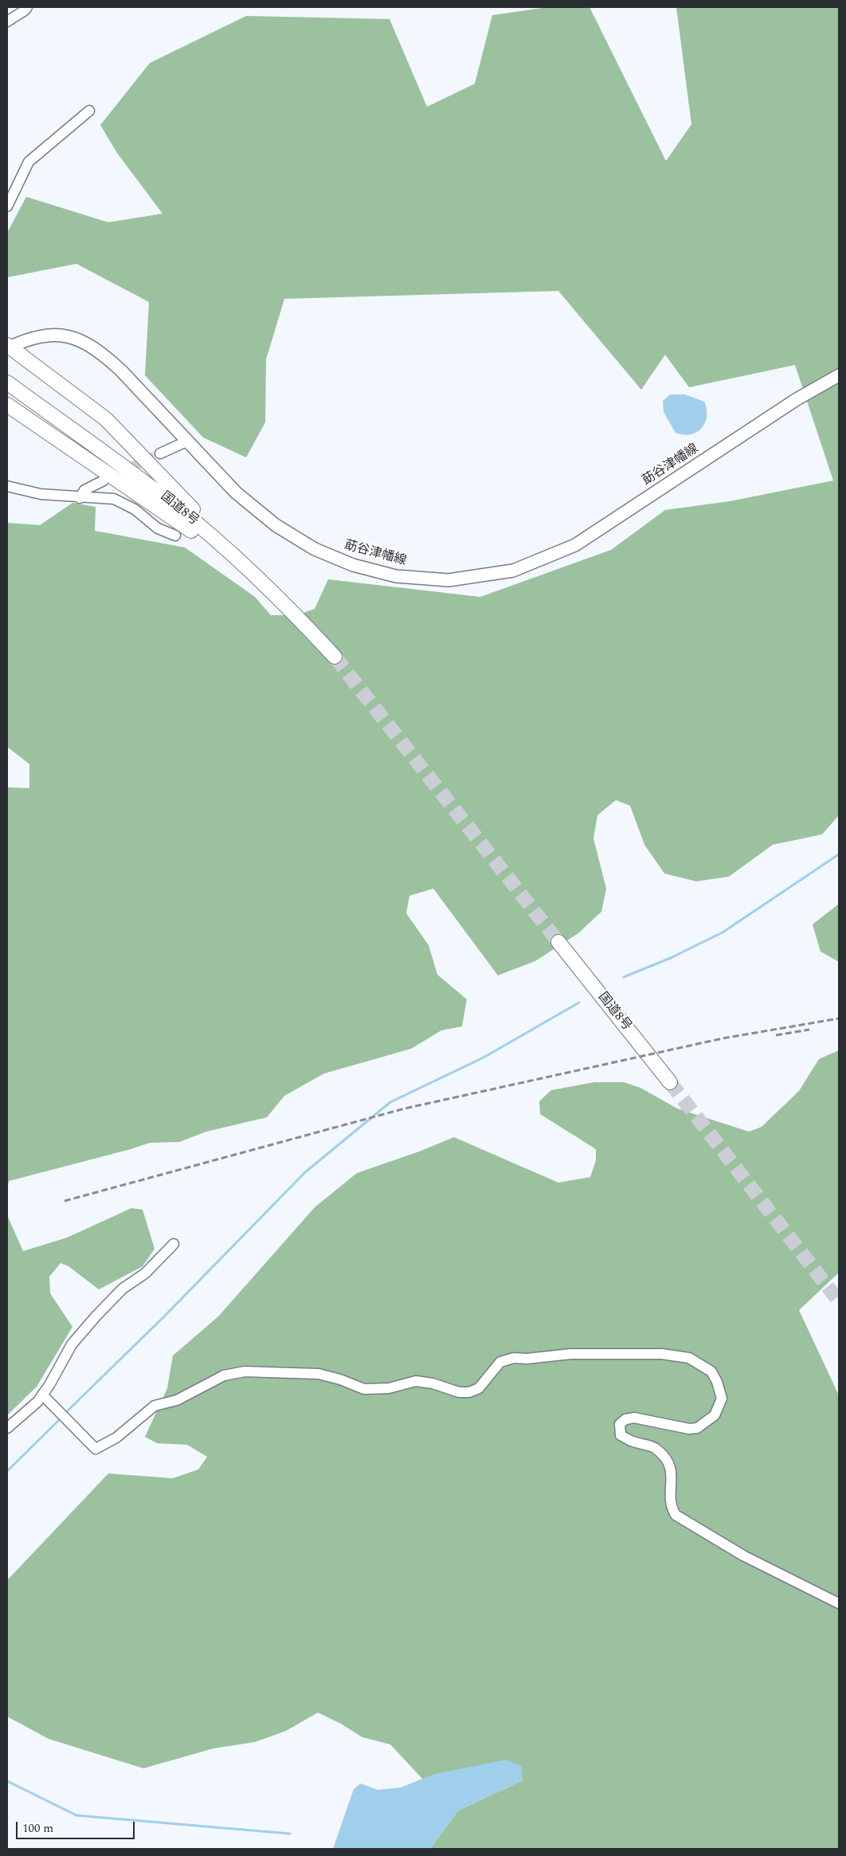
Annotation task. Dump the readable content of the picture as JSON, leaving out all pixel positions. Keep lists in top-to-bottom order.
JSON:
{
  "streets": {
    "highway": ["国道8号"],
    "main road": ["莇谷津幡線"]
  },
  "scale_bar": "100 m"
}
